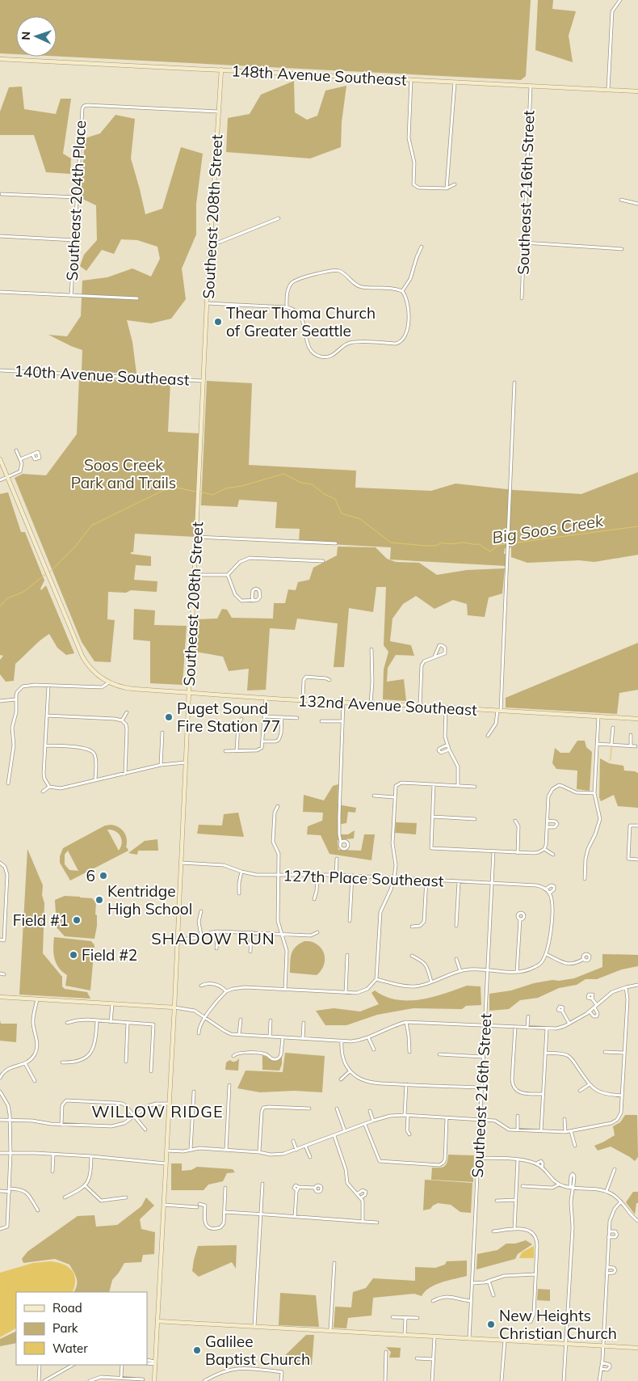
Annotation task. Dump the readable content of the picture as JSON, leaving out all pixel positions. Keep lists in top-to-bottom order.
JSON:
{
  "streets": {
    "main road": ["148th Avenue Southeast", "Southeast 208th Street", "132nd Avenue Southeast"],
    "street": [
      "Southeast 216th Street",
      "Southeast 204th Place",
      "140th Avenue Southeast",
      "127th Place Southeast"
    ]
  },
  "crossings": [
    ["148th Avenue Southeast", "Southeast 216th Street"],
    ["148th Avenue Southeast", "Southeast 208th Street"],
    ["Southeast 216th Street", "127th Place Southeast"],
    ["Southeast 204th Place", "Southeast 208th Street"],
    ["Southeast 208th Street", "140th Avenue Southeast"],
    ["Southeast 208th Street", "132nd Avenue Southeast"],
    ["Southeast 208th Street", "127th Place Southeast"]
  ],
  "districts": ["SHADOW RUN", "WILLOW RIDGE"],
  "water": ["Big Soos Creek"],
  "parks": ["Soos Creek Park and Trails"],
  "places": [
    "Thear Thoma Church of Greater Seattle",
    "Puget Sound Fire Station 77",
    "6",
    "Kentridge High School",
    "Field #1",
    "Field #2",
    "New Heights Christian Church",
    "Galilee Baptist Church"
  ],
  "legend": ["Road", "Park", "Water"],
  "north": "left"
}
